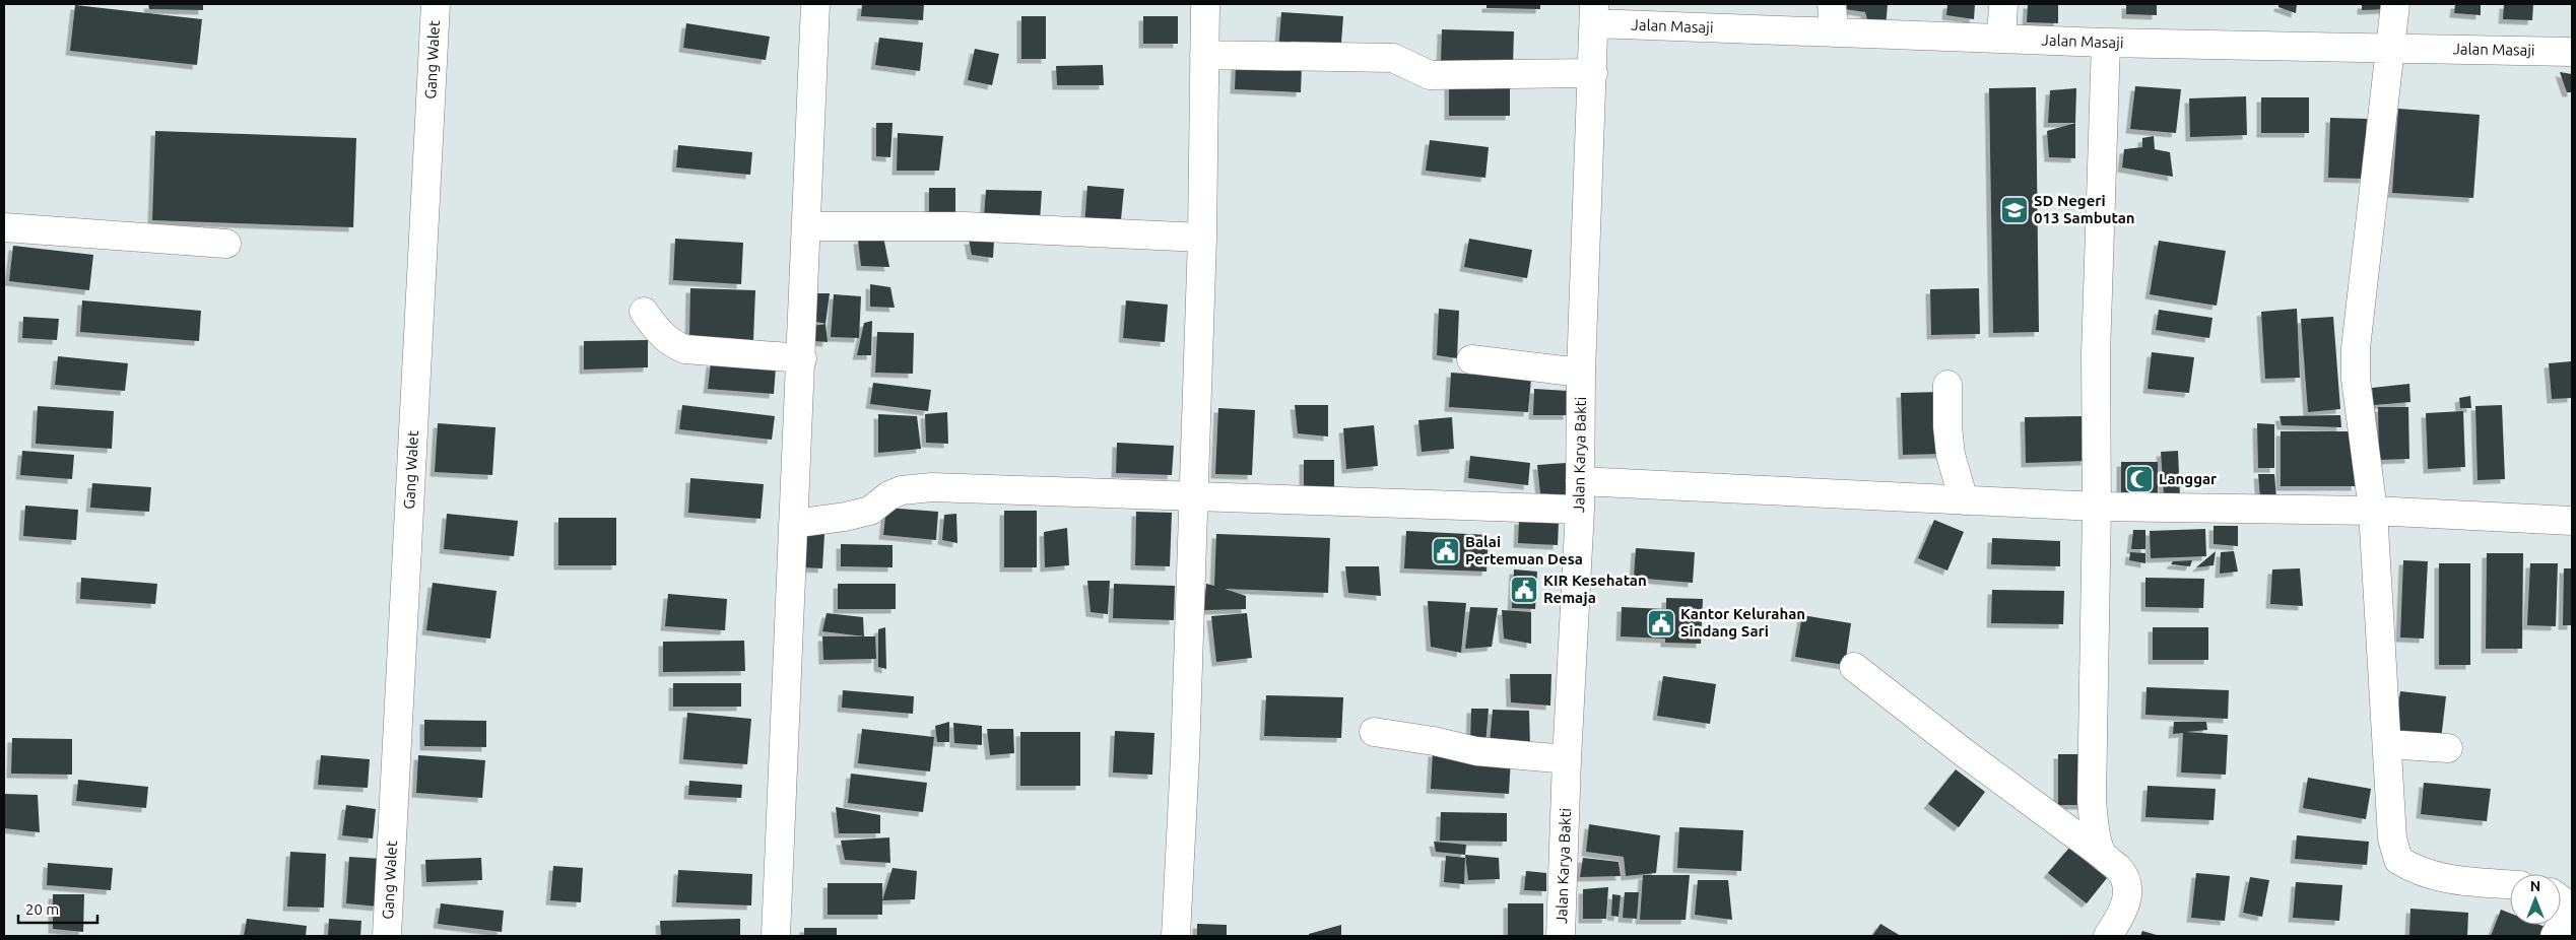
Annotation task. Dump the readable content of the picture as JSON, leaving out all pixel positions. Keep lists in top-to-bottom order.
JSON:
{
  "streets": {
    "street": ["Jalan Masaji", "Gang Walet", "Jalan Karya Bakti"]
  },
  "crossings": [
    ["Jalan Masaji", "Jalan Karya Bakti"]
  ],
  "places": {
    "school or university": ["SD Negeri 013 Sambutan"],
    "mosque": ["Langgar"],
    "public building": ["Balai Pertemuan Desa", "KIR Kesehatan Remaja", "Kantor Kelurahan Sindang Sari"]
  },
  "scale_bar": "20 m",
  "north": "top"
}
